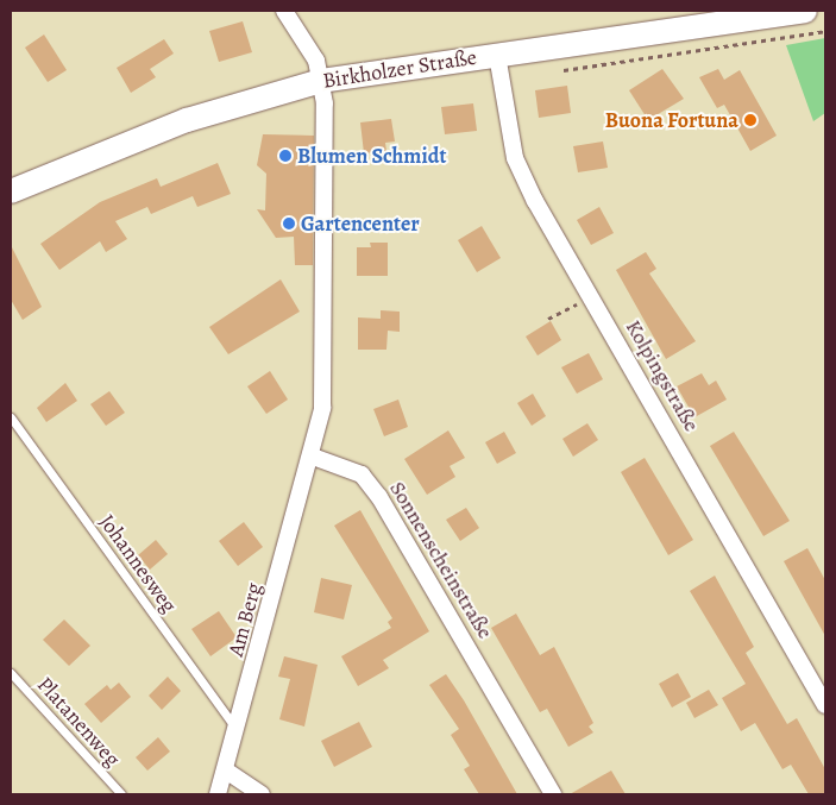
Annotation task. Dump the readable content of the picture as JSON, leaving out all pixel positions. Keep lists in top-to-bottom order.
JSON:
{
  "streets": {
    "street": [
      "Birkholzer Straße",
      "Kolpingstraße",
      "Sonnenscheinstraße",
      "Am Berg"
    ],
    "lane": ["Johannesweg", "Platanenweg"]
  },
  "crossings": [
    ["Birkholzer Straße", "Kolpingstraße"],
    ["Sonnenscheinstraße", "Am Berg"],
    ["Johannesweg", "Am Berg"]
  ],
  "places": ["Buona Fortuna", "Blumen Schmidt", "Gartencenter"]
}
